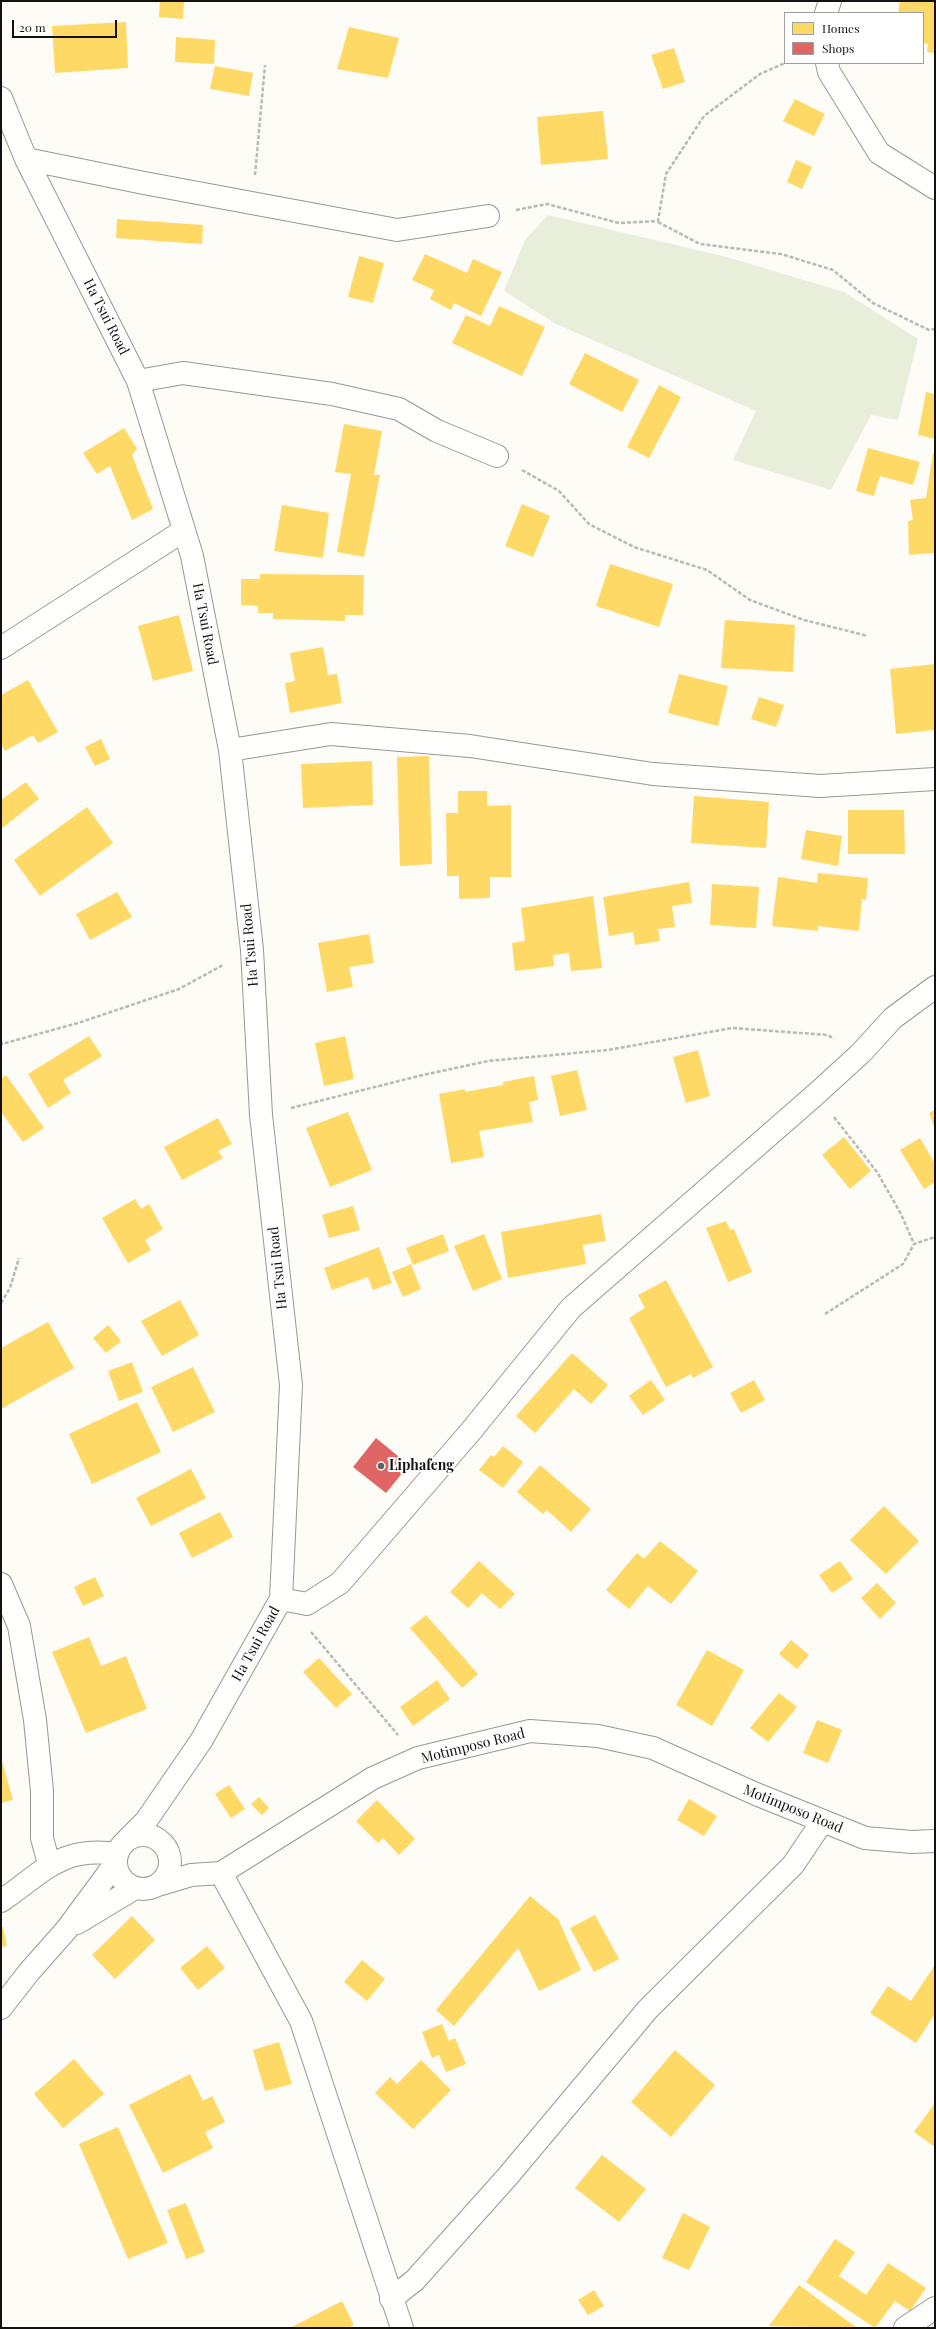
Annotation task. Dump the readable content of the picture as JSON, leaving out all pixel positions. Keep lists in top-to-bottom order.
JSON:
{
  "streets": {
    "street": ["Ha Tsui Road", "Motimposo Road"]
  },
  "crossings": [
    ["Ha Tsui Road", "Motimposo Road"]
  ],
  "places": ["Liphafeng"],
  "legend": ["Homes", "Shops"],
  "scale_bar": "20 m"
}
